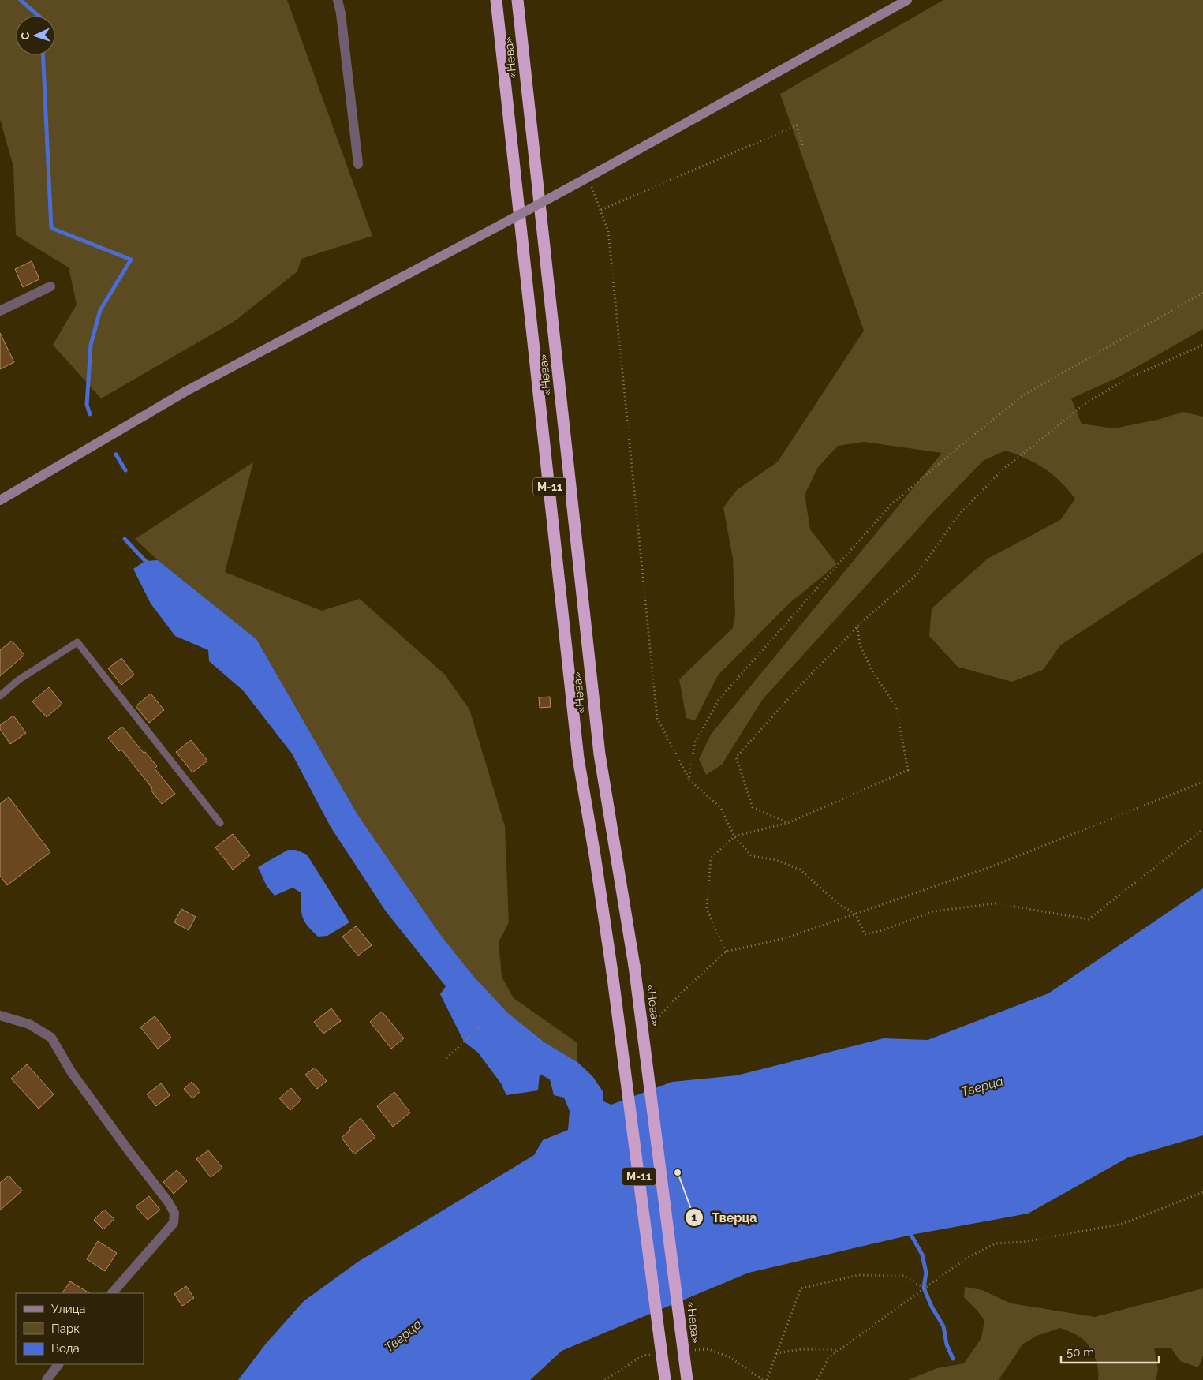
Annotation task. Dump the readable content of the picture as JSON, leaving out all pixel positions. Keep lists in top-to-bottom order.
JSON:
{
  "streets": {
    "highway": ["«Нева»", "М-11"]
  },
  "water": ["Тверца"],
  "places": ["Тверца"],
  "legend": ["Улица", "Парк", "Вода"],
  "scale_bar": "50 m",
  "north": "left"
}
